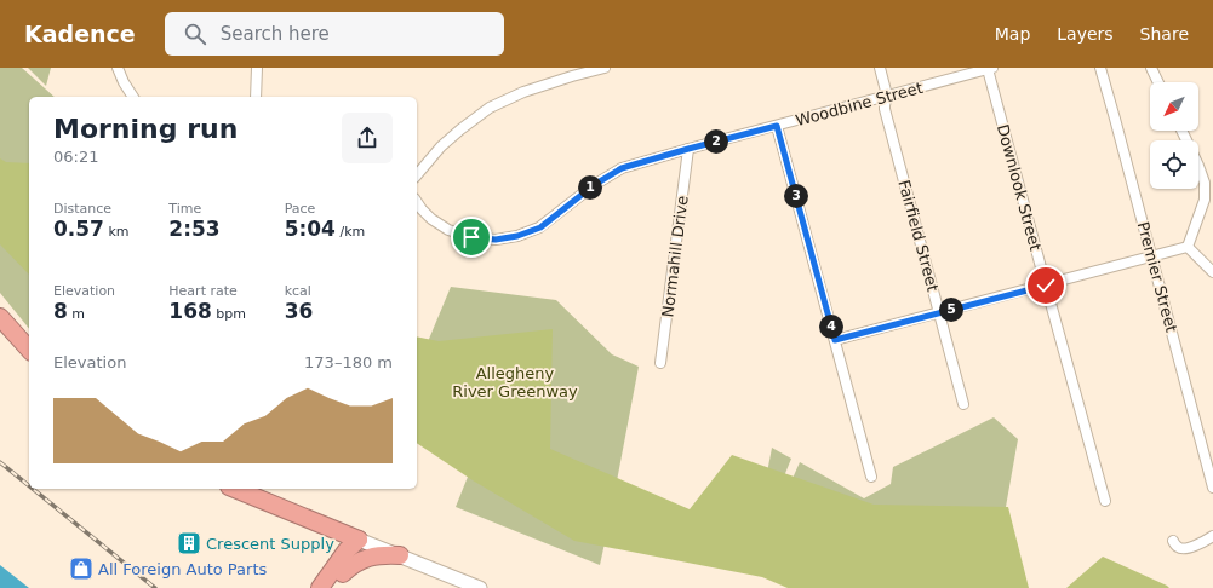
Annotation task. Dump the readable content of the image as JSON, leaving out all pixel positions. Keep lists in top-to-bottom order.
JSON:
{
  "streets": {
    "street": [
      "Woodbine Street",
      "Downlook Street",
      "Fairfield Street",
      "Normahill Drive",
      "Premier Street"
    ]
  },
  "crossings": [
    ["Woodbine Street", "Downlook Street"],
    ["Woodbine Street", "Fairfield Street"],
    ["Woodbine Street", "Normahill Drive"]
  ],
  "parks": ["Allegheny River Greenway"],
  "places": {
    "building": ["Crescent Supply"],
    "shop": ["All Foreign Auto Parts"]
  },
  "north": "bottom left",
  "page": {
    "header": "Kadence",
    "search": "Search here",
    "nav": ["Map", "Layers", "Share"],
    "heading": ["Morning run", "06:21"],
    "pins": [
      "2",
      "1",
      "3",
      "5",
      "4"
    ],
    "stats": [
      ["Distance", "0.57 km"],
      ["Time", "2:53"],
      ["Pace", "5:04 /km"],
      ["Elevation", "8 m"],
      ["Heart rate", "168 bpm"],
      ["kcal", "36"]
    ],
    "chart": ["Elevation", "173–180 m"]
  }
}
